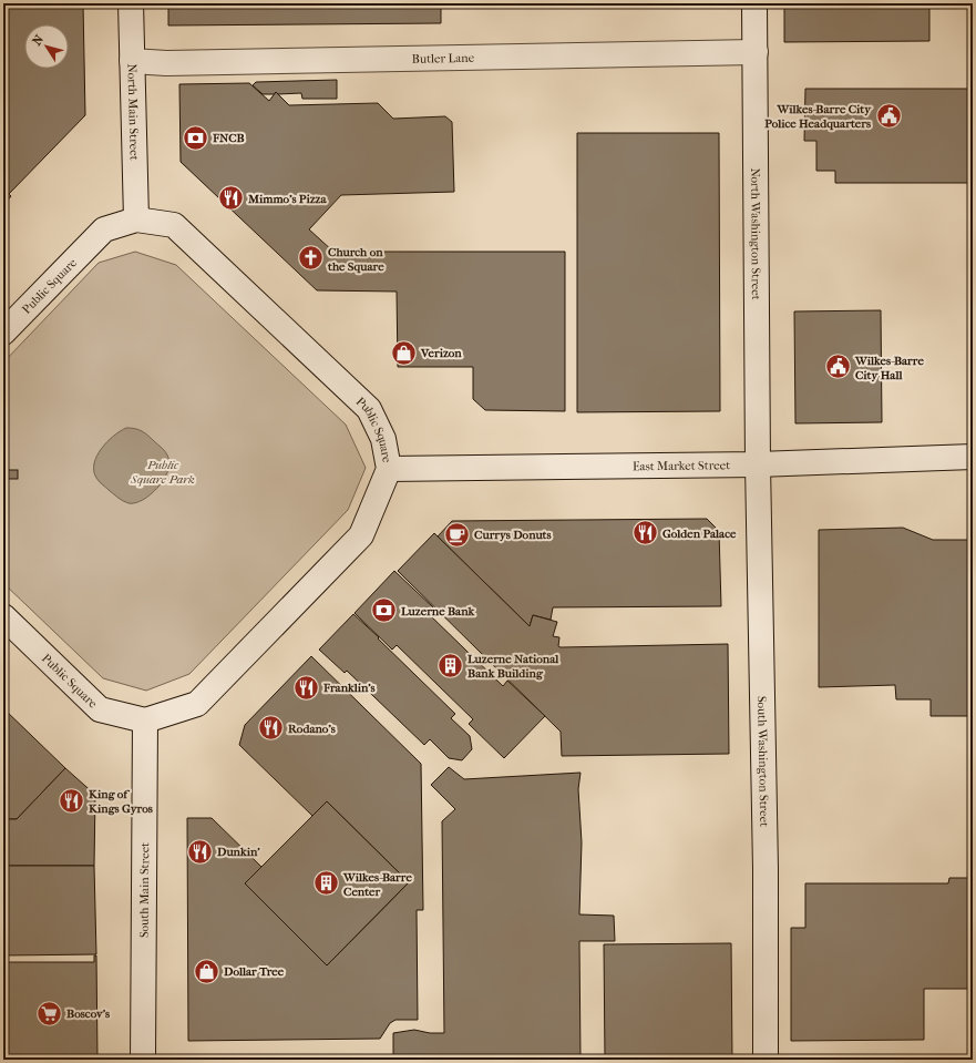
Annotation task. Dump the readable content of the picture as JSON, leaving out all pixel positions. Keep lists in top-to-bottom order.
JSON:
{
  "streets": {
    "street": [
      "Butler Lane",
      "North Main Street",
      "North Washington Street",
      "Public Square",
      "East Market Street",
      "South Washington Street",
      "South Main Street"
    ]
  },
  "crossings": [
    ["Butler Lane", "North Main Street"],
    ["Butler Lane", "North Washington Street"],
    ["North Main Street", "Public Square"],
    ["North Washington Street", "East Market Street"],
    ["North Washington Street", "South Washington Street"],
    ["Public Square", "East Market Street"],
    ["Public Square", "South Main Street"],
    ["East Market Street", "South Washington Street"]
  ],
  "parks": ["Public Square Park"],
  "places": {
    "public building": ["Wilkes-Barre City Police Headquarters", "Wilkes-Barre City Hall"],
    "bank": ["FNCB", "Luzerne Bank"],
    "restaurant": [
      "Mimmo's Pizza",
      "Golden Palace",
      "Franklin's",
      "Rodano's",
      "King of Kings Gyros",
      "Dunkin'"
    ],
    "church": ["Church on the Square"],
    "shop": ["Verizon", "Dollar Tree"],
    "cafe": ["Currys Donuts"],
    "building": ["Luzerne National Bank Building", "Wilkes-Barre Center"],
    "supermarket": ["Boscov's"]
  },
  "north": "top left"
}
